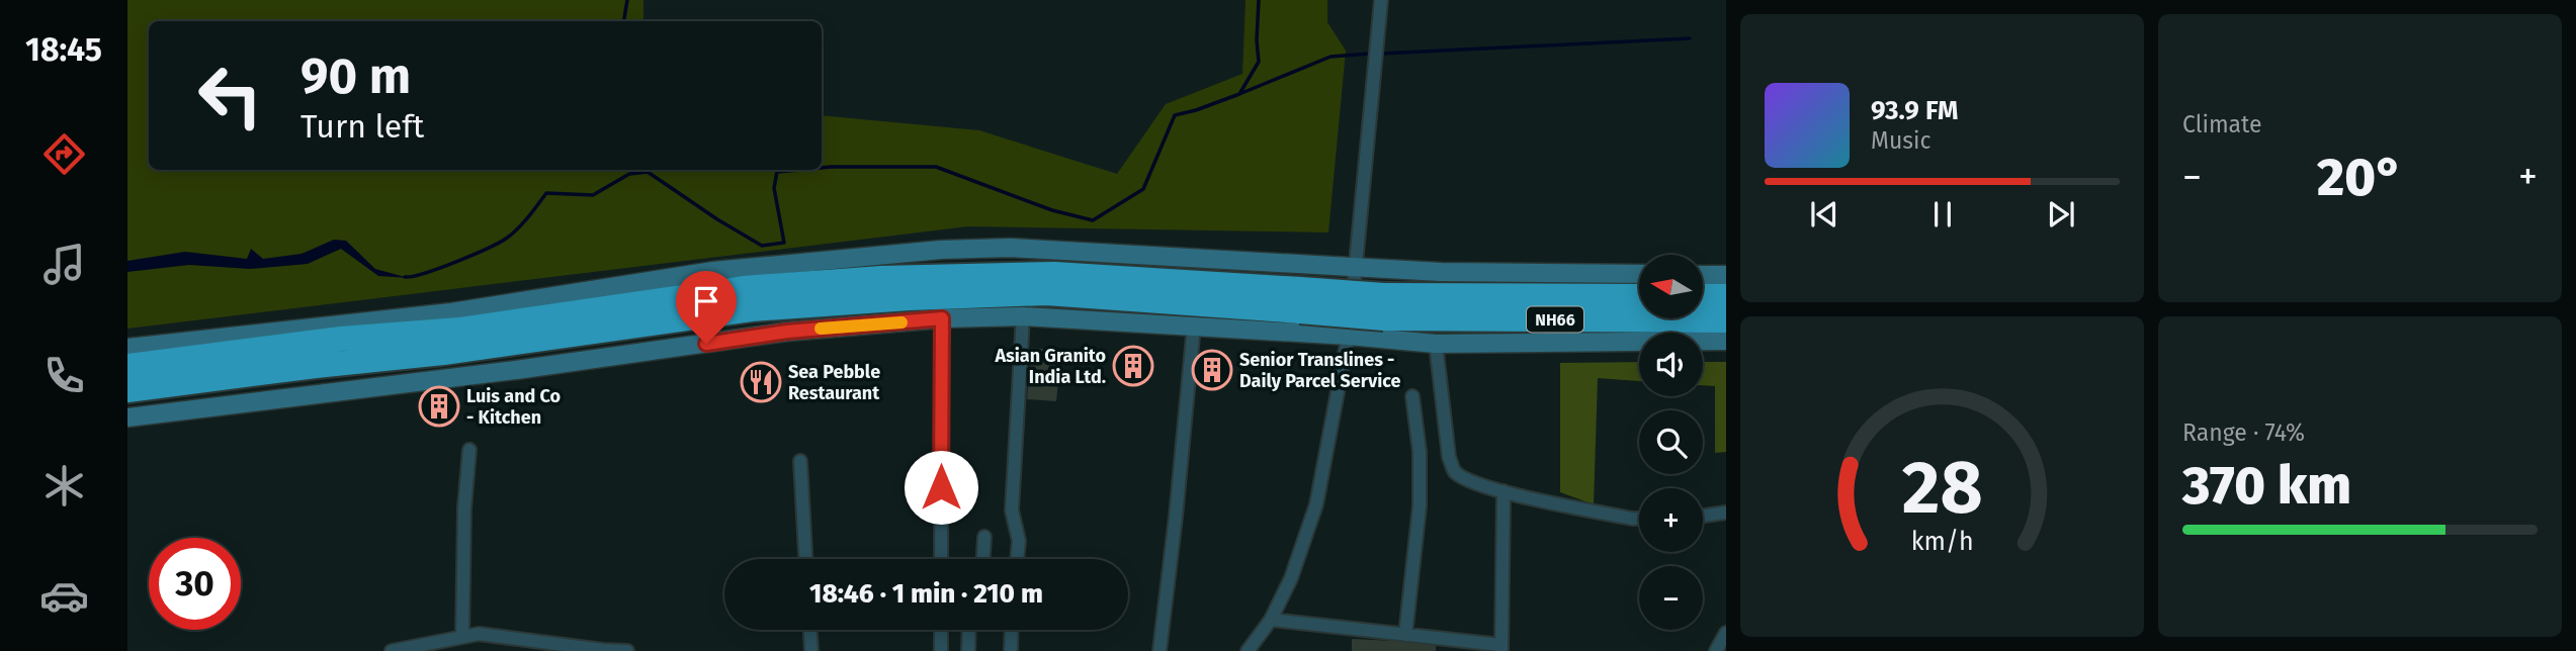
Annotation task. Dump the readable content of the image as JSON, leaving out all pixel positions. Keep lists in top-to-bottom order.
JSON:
{
  "streets": {
    "highway": ["NH66"]
  },
  "places": {
    "building": ["Asian Granito India Ltd.", "Senior Translines - Daily Parcel Service", "Luis and Co - Kitchen"],
    "restaurant": ["Sea Pebble Restaurant"]
  },
  "north": "left",
  "page": {
    "tabs": "18:45",
    "tile": [
      "Climate",
      ["Range · 74%", "370 km"]
    ],
    "turn": ["90 m", "Turn left"],
    "song": ["93.9 FM", "Music"],
    "heat": ["−", "20°", "+"],
    "map_buttons": ["+", "−"],
    "limit": "30",
    "trip": "18:46 · 1 min · 210 m",
    "gauge": ["28", "km/h"]
  }
}
